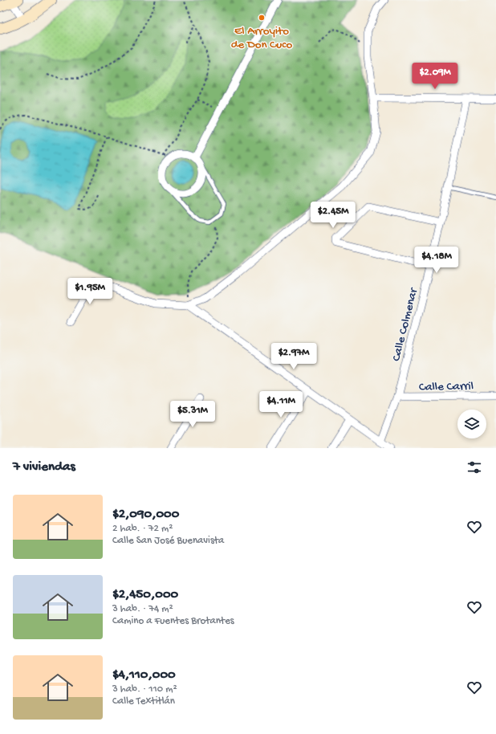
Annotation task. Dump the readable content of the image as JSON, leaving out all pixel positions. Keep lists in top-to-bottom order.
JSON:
{
  "streets": {
    "street": ["Calle Colmenar", "Calle Carril"]
  },
  "crossings": [
    ["Calle Colmenar", "Calle Carril"]
  ],
  "places": ["El Arroyito de Don Cuco"],
  "page": {
    "price": [
      "$2.09M",
      "$2.45M",
      "$4.18M",
      "$1.95M",
      "$2.97M",
      "$4.11M",
      "$5.31M"
    ],
    "heading": "7 viviendas",
    "list": [
      {
        "name": "$2,090,000",
        "note": "2 hab. · 72 m² · Calle San José Buenavista"
      },
      {
        "name": "$2,450,000",
        "note": "3 hab. · 74 m² · Camino a Fuentes Brotantes"
      },
      {
        "name": "$4,110,000",
        "note": "3 hab. · 110 m² · Calle Textitlán"
      }
    ]
  }
}
